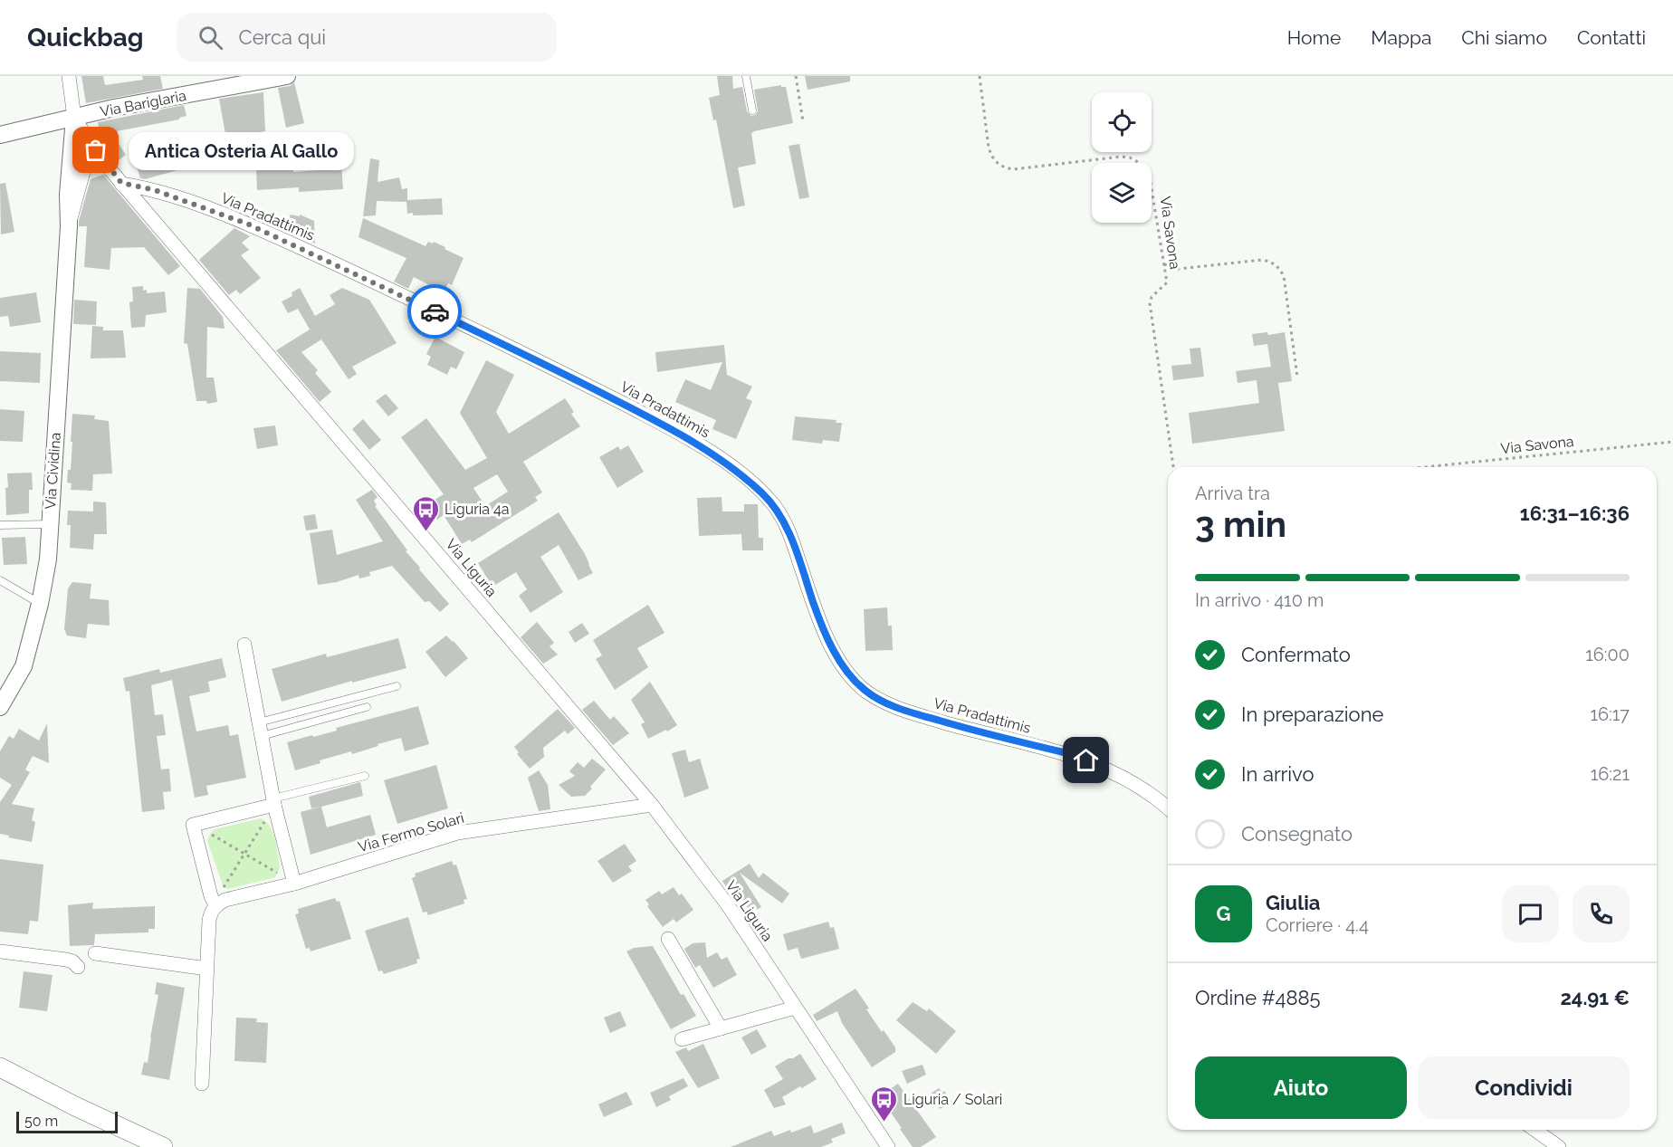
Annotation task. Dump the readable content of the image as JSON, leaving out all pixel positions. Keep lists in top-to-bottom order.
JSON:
{
  "streets": {
    "street": [
      "Via Bariglaria",
      "Via Pradattimis",
      "Via Cividina",
      "Via Liguria",
      "Via Fermo Solari"
    ],
    "path": ["Via Savona"]
  },
  "crossings": [
    ["Via Bariglaria", "Via Cividina"],
    ["Via Bariglaria", "Via Liguria"],
    ["Via Pradattimis", "Via Liguria"],
    ["Via Cividina", "Via Liguria"],
    ["Via Liguria", "Via Fermo Solari"]
  ],
  "places": {
    "other": ["Antica Osteria Al Gallo"],
    "bus stop": ["Liguria 4a", "Liguria / Solari"]
  },
  "scale_bar": "50 m",
  "page": {
    "header": "Quickbag",
    "search": "Cerca qui",
    "nav": [
      "Home",
      "Mappa",
      "Chi siamo",
      "Contatti"
    ],
    "bubble": "Antica Osteria Al Gallo",
    "heading": ["3 min", "Arriva tra", "16:31–16:36"],
    "panel": [
      "Giulia",
      "Corriere · 4.4",
      "Ordine #4885",
      "24.91 €"
    ],
    "bar": "In arrivo · 410 m",
    "list": [
      ["Confermato", "16:00"],
      ["In preparazione", "16:17"],
      ["In arrivo", "16:21"],
      "Consegnato"
    ],
    "round": "G",
    "buttons": ["Aiuto", "Condividi"],
    "scale": "50 m"
  }
}
